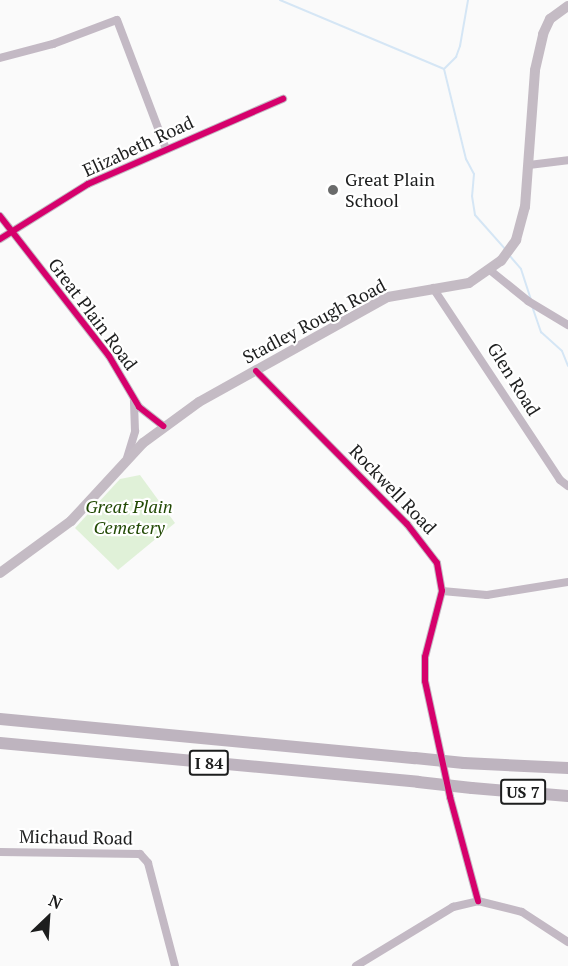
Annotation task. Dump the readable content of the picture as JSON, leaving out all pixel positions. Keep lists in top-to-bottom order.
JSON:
{
  "streets": {
    "highway": ["I 84", "US 7"],
    "main road": ["Great Plain Road", "Stadley Rough Road"],
    "street": [
      "Elizabeth Road",
      "Glen Road",
      "Rockwell Road",
      "Michaud Road"
    ]
  },
  "crossings": [
    ["Elizabeth Road", "Great Plain Road"],
    ["Great Plain Road", "Stadley Rough Road"],
    ["Stadley Rough Road", "Glen Road"],
    ["Stadley Rough Road", "Rockwell Road"],
    ["I 84", "US 7"]
  ],
  "parks": ["Great Plain Cemetery"],
  "places": ["Great Plain School"],
  "north": "top right"
}
